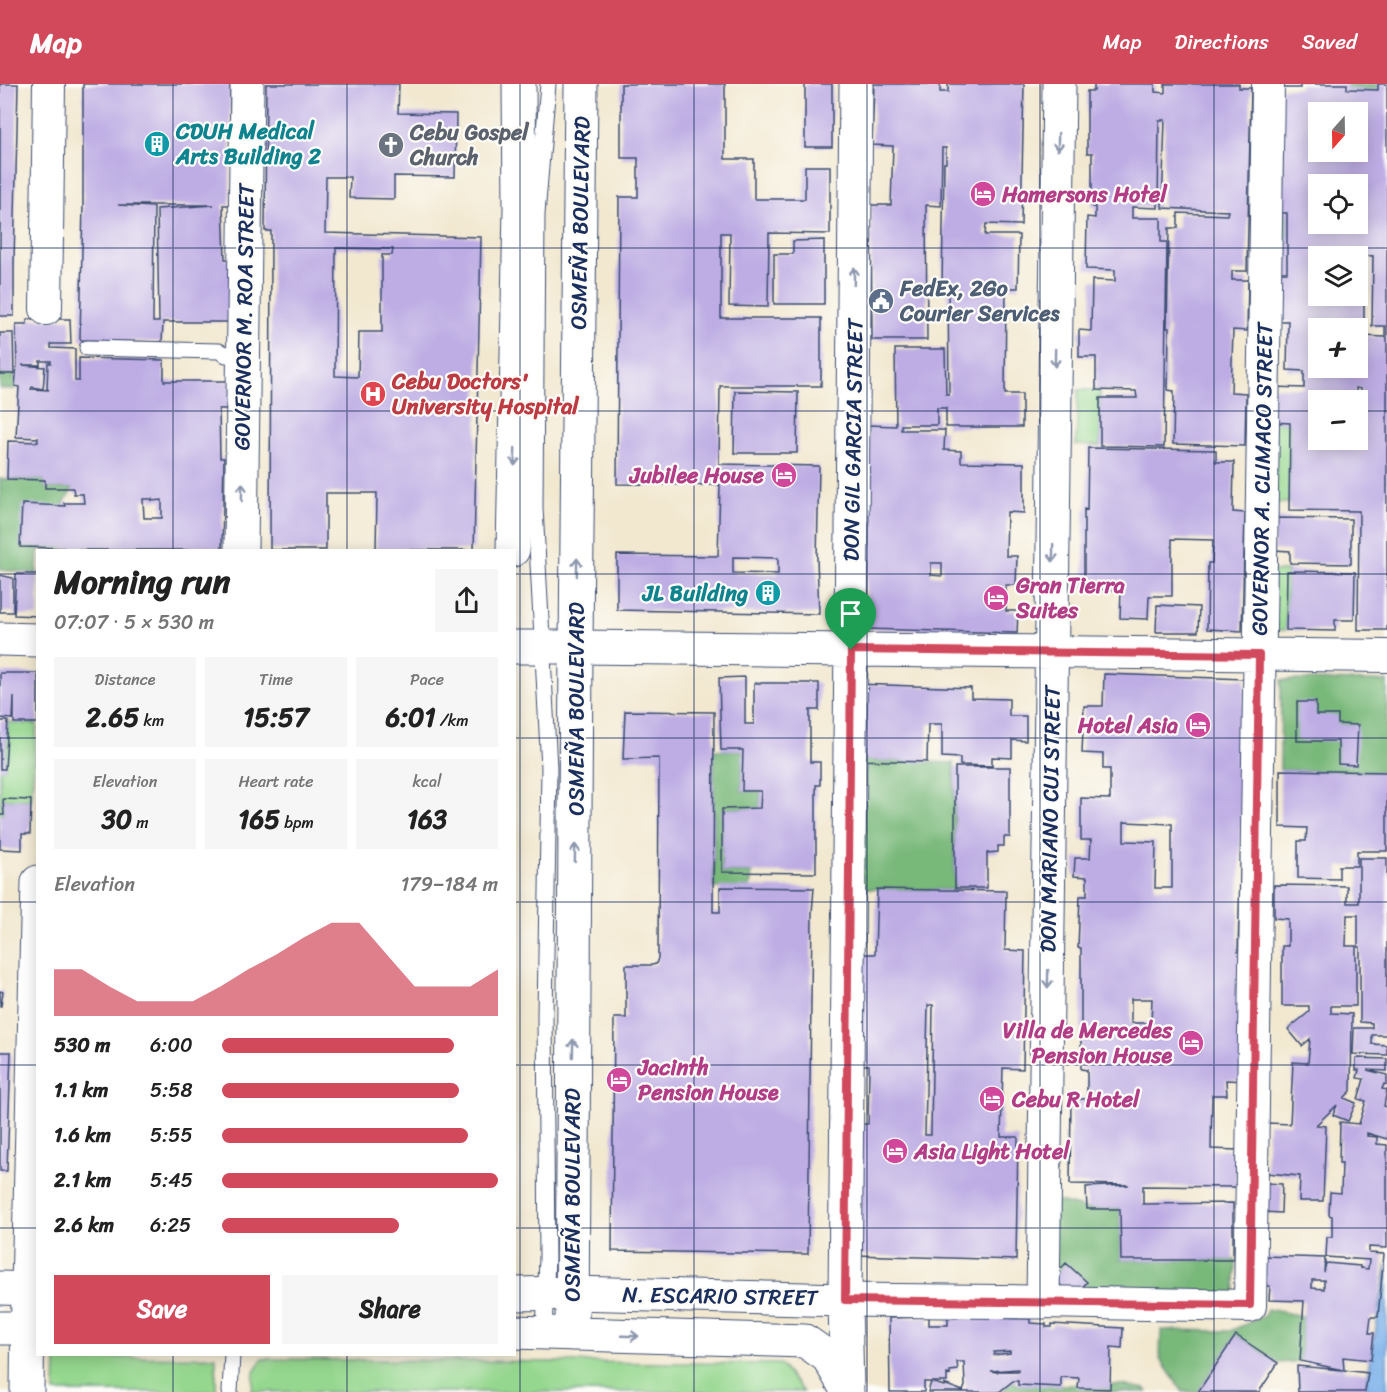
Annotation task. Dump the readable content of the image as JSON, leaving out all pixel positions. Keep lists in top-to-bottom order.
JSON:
{
  "streets": {
    "street": [
      "OSMEÑA BOULEVARD",
      "GOVERNOR M. ROA STREET",
      "DON GIL GARCIA STREET",
      "GOVERNOR A. CLIMACO STREET",
      "DON MARIANO CUI STREET",
      "N. ESCARIO STREET"
    ]
  },
  "crossings": [
    ["OSMEÑA BOULEVARD", "N. ESCARIO STREET"],
    ["DON GIL GARCIA STREET", "N. ESCARIO STREET"],
    ["GOVERNOR A. CLIMACO STREET", "N. ESCARIO STREET"],
    ["DON MARIANO CUI STREET", "N. ESCARIO STREET"]
  ],
  "one_way": ["DON GIL GARCIA STREET", "DON MARIANO CUI STREET"],
  "places": {
    "building": ["CDUH Medical Arts Building 2", "JL Building"],
    "church": ["Cebu Gospel Church"],
    "hotel": [
      "Hamersons Hotel",
      "Jubilee House",
      "Gran Tierra Suites",
      "Hotel Asia",
      "Villa de Mercedes Pension House",
      "Jacinth Pension House",
      "Cebu R Hotel",
      "Asia Light Hotel"
    ],
    "public building": ["FedEx, 2Go Courier Services"],
    "hospital": ["Cebu Doctors' University Hospital"]
  },
  "north": "bottom",
  "page": {
    "header": "Map",
    "nav": ["Map", "Directions", "Saved"],
    "map_buttons": ["+", "−"],
    "heading": ["Morning run", "07:07 · 5 × 530 m"],
    "stats": [
      ["Distance", "2.65 km"],
      ["Time", "15:57"],
      ["Pace", "6:01 /km"],
      ["Elevation", "30 m"],
      ["Heart rate", "165 bpm"],
      ["kcal", "163"]
    ],
    "chart": ["Elevation", "179–184 m"],
    "list": [
      {
        "name": "530 m",
        "note": "6:00"
      },
      {
        "name": "1.1 km",
        "note": "5:58"
      },
      {
        "name": "1.6 km",
        "note": "5:55"
      },
      {
        "name": "2.1 km",
        "note": "5:45"
      },
      {
        "name": "2.6 km",
        "note": "6:25"
      }
    ],
    "buttons": ["Save", "Share"]
  }
}
